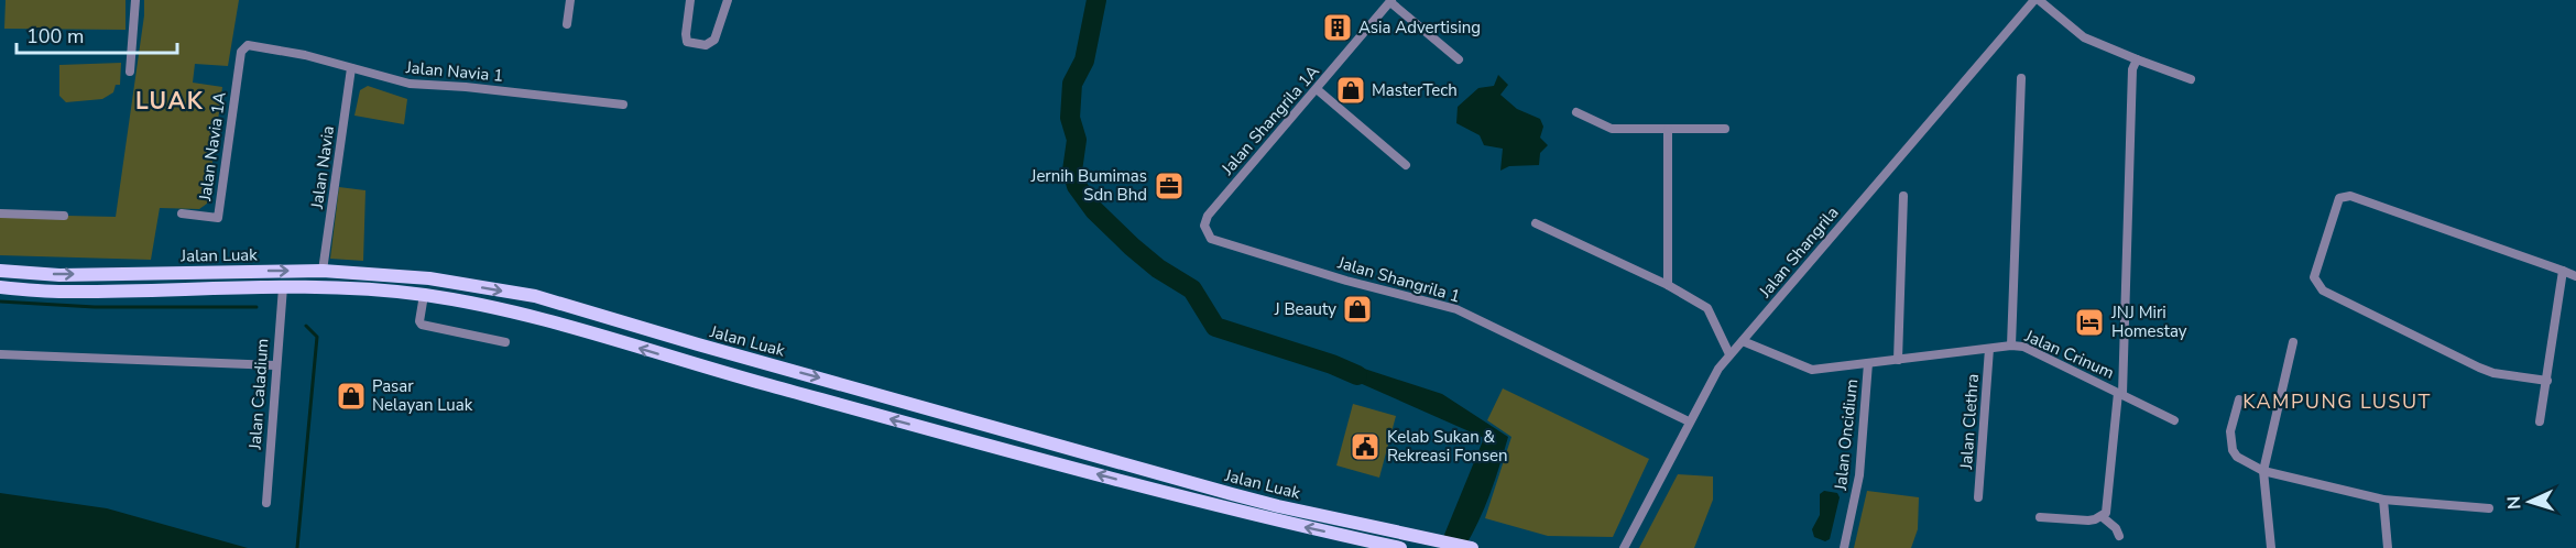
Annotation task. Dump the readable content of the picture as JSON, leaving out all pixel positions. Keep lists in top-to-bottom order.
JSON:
{
  "streets": {
    "main road": ["Jalan Luak"],
    "street": [
      "Jalan Navia 1",
      "Jalan Shangrila 1A",
      "Jalan Navia 1A",
      "Jalan Navia",
      "Jalan Shangrila",
      "Jalan Shangrila 1",
      "Jalan Crinum",
      "Jalan Caladium",
      "Jalan Clethra",
      "Jalan Oncidium"
    ]
  },
  "crossings": [
    ["Jalan Navia 1", "Jalan Navia 1A"],
    ["Jalan Navia 1", "Jalan Navia"],
    ["Jalan Shangrila 1A", "Jalan Shangrila 1"],
    ["Jalan Navia", "Jalan Luak"],
    ["Jalan Shangrila", "Jalan Shangrila 1"],
    ["Jalan Shangrila", "Jalan Crinum"],
    ["Jalan Luak", "Jalan Caladium"],
    ["Jalan Crinum", "Jalan Clethra"],
    ["Jalan Crinum", "Jalan Oncidium"]
  ],
  "districts": ["LUAK", "KAMPUNG LUSUT"],
  "places": {
    "building": ["Asia Advertising"],
    "shop": ["MasterTech", "J Beauty", "Pasar Nelayan Luak"],
    "office": ["Jernih Bumimas Sdn Bhd"],
    "hotel": ["JNJ Miri Homestay"],
    "public building": ["Kelab Sukan & Rekreasi Fonsen"]
  },
  "scale_bar": "100 m",
  "north": "left"
}
